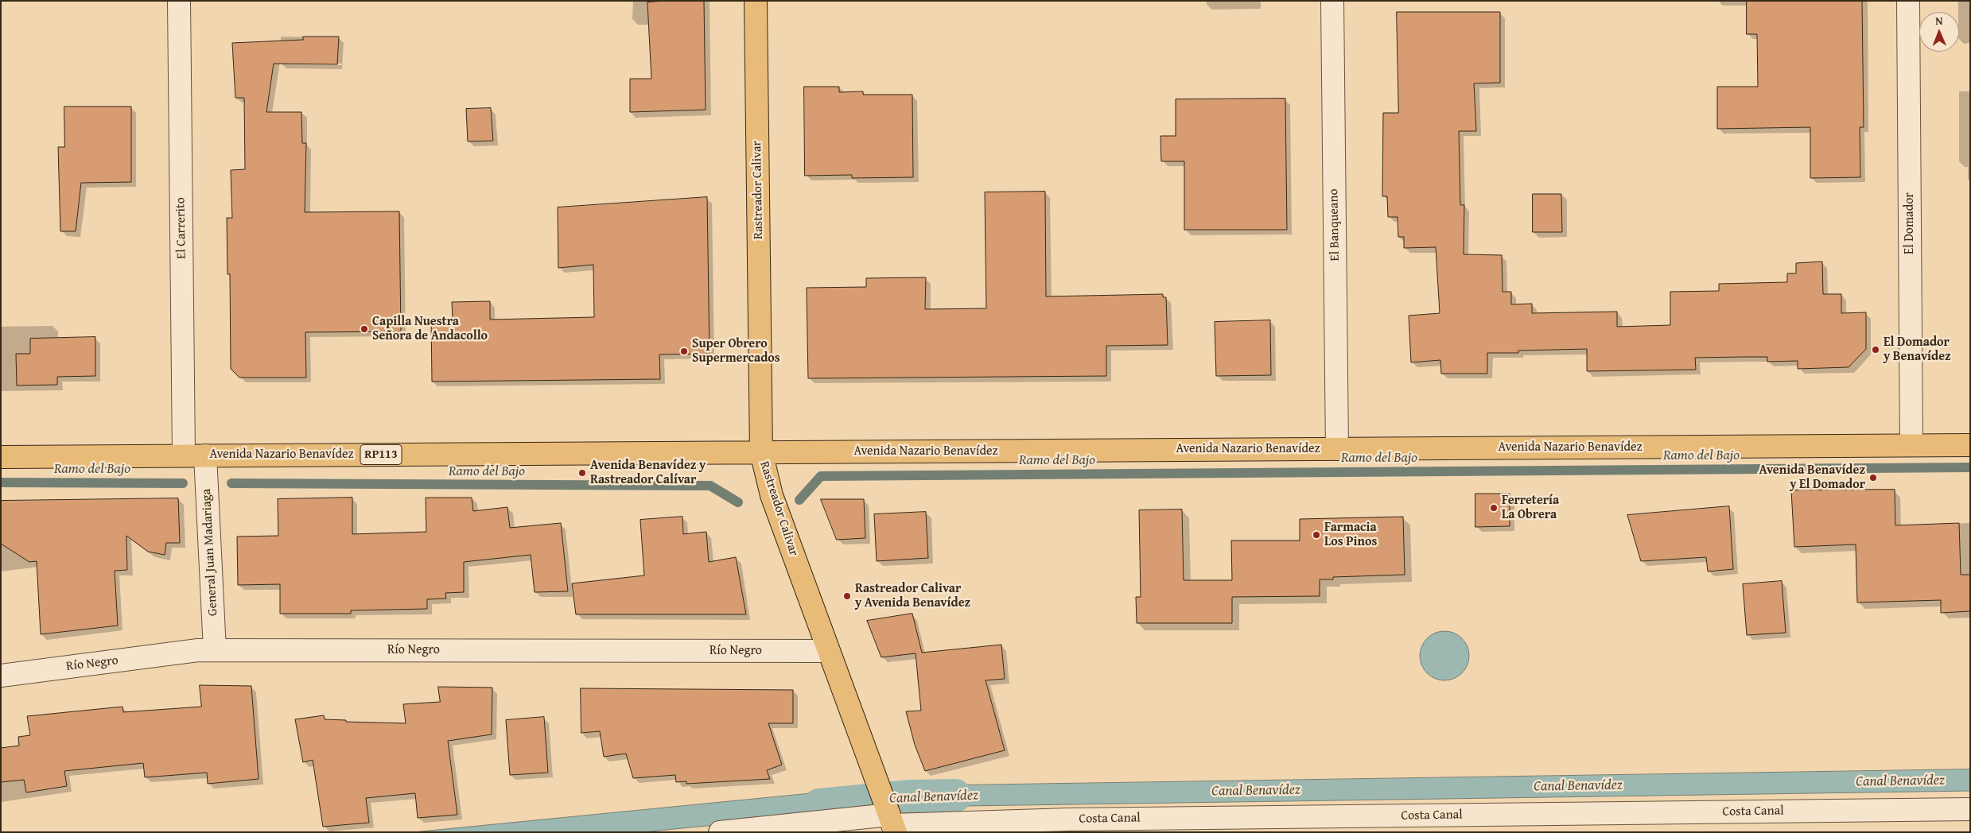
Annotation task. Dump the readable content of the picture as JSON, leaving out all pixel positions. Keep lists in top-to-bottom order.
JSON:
{
  "streets": {
    "main road": ["Rastreador Calivar", "Avenida Nazario Benavídez", "RP113"],
    "street": [
      "El Domador",
      "El Banqueano",
      "El Carrerito",
      "General Juan Madariaga",
      "Río Negro",
      "Costa Canal"
    ]
  },
  "crossings": [
    ["Rastreador Calivar", "Avenida Nazario Benavídez"],
    ["Rastreador Calivar", "Río Negro"],
    ["Rastreador Calivar", "Costa Canal"],
    ["El Domador", "Avenida Nazario Benavídez"],
    ["El Banqueano", "Avenida Nazario Benavídez"],
    ["El Carrerito", "Avenida Nazario Benavídez"],
    ["Avenida Nazario Benavídez", "General Juan Madariaga"],
    ["General Juan Madariaga", "Río Negro"]
  ],
  "water": ["Ramo del Bajo", "Canal Benavídez"],
  "places": [
    "Capilla Nuestra Señora de Andacollo",
    "El Domador y Benavídez",
    "Super Obrero Supermercados",
    "Avenida Benavídez y Rastreador Calívar",
    "Avenida Benavídez y El Domador",
    "Ferretería La Obrera",
    "Farmacia Los Pinos",
    "Rastreador Calivar y Avenida Benavídez"
  ],
  "north": "top"
}
